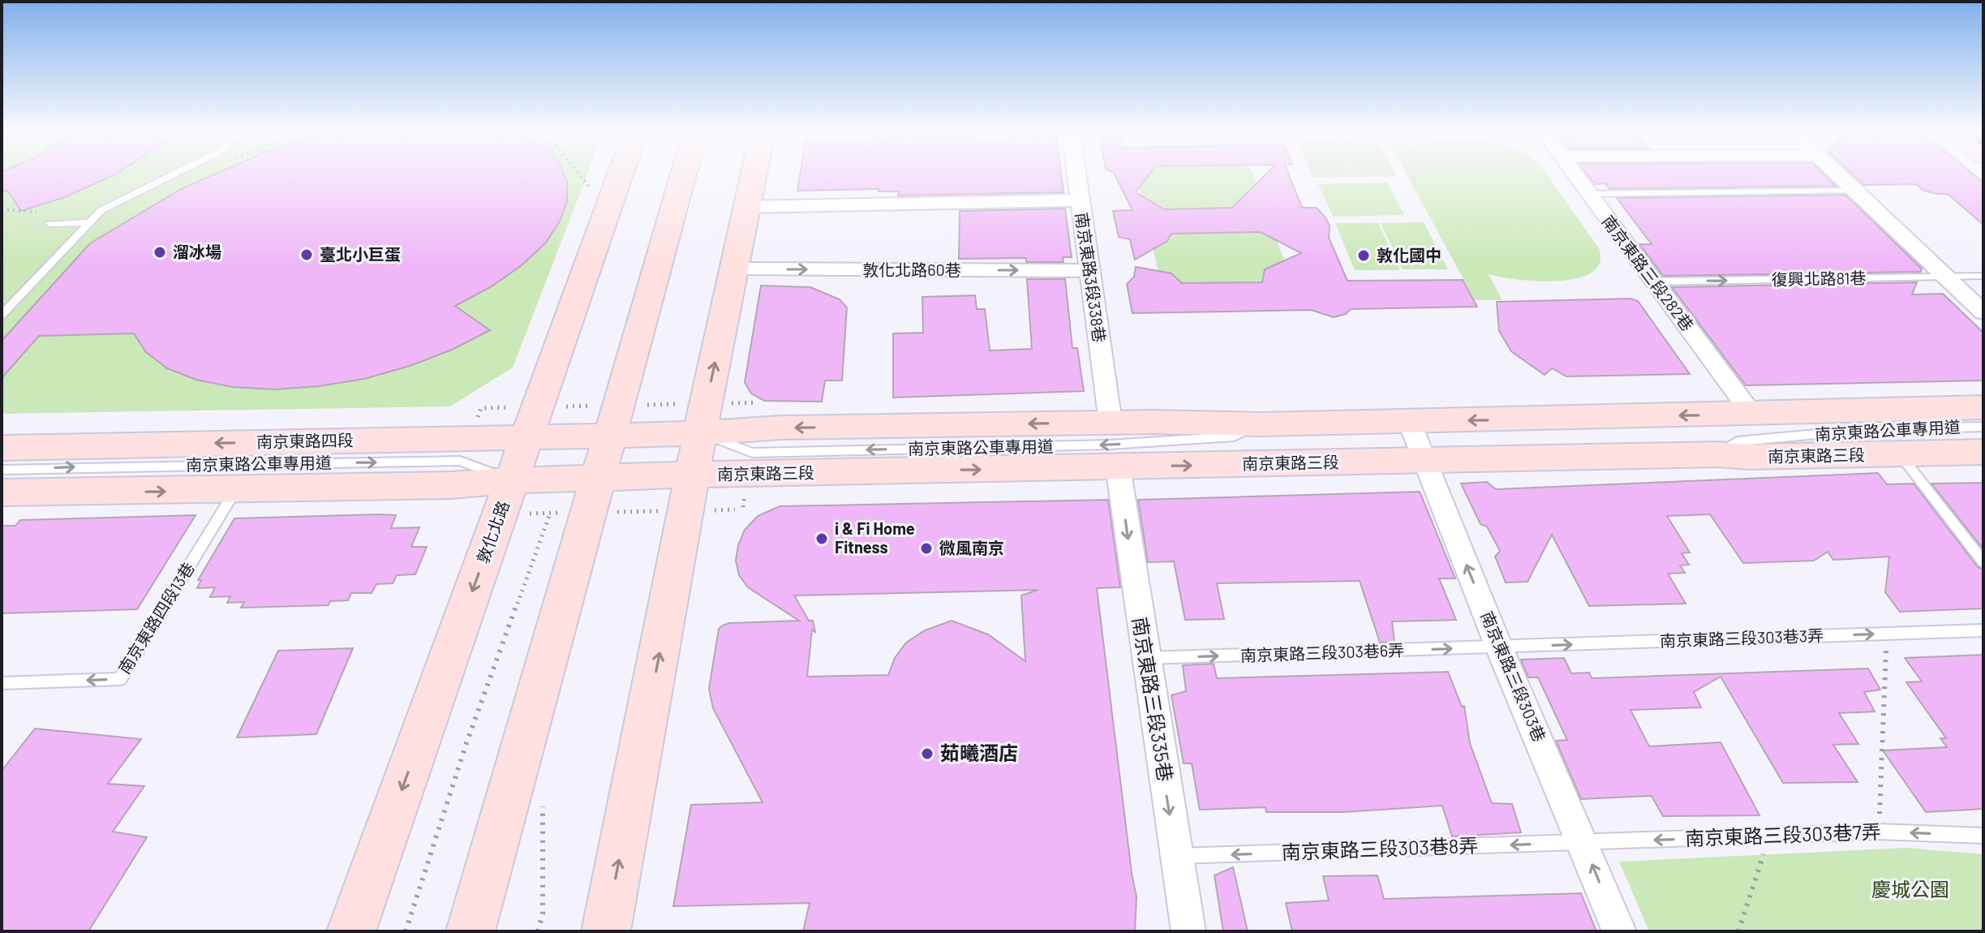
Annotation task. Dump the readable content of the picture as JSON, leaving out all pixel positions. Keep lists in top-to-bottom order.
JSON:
{
  "streets": {
    "main road": ["南京東路四段", "南京東路三段", "敦化北路"],
    "street": [
      "敦化北路60巷",
      "南京東路三段282巷",
      "南京東路3段338巷",
      "南京東路三段303巷",
      "南京東路三段335巷"
    ],
    "lane": [
      "復興北路81巷",
      "南京東路公車專用道",
      "南京東路四段13巷",
      "南京東路三段303巷3弄",
      "南京東路三段303巷6弄",
      "南京東路三段303巷7弄",
      "南京東路三段303巷8弄"
    ]
  },
  "crossings": [
    ["敦化北路60巷", "南京東路3段338巷"],
    ["南京東路三段282巷", "復興北路81巷"],
    ["南京東路公車專用道", "南京東路三段"],
    ["南京東路公車專用道", "敦化北路"],
    ["南京東路四段", "敦化北路"],
    ["南京東路三段", "南京東路三段303巷"],
    ["南京東路三段", "南京東路三段335巷"],
    ["南京東路三段303巷3弄", "南京東路三段303巷6弄"],
    ["南京東路三段303巷3弄", "南京東路三段303巷"],
    ["南京東路三段303巷6弄", "南京東路三段303巷"],
    ["南京東路三段303巷6弄", "南京東路三段335巷"],
    ["南京東路三段303巷", "南京東路三段303巷7弄"],
    ["南京東路三段303巷", "南京東路三段303巷8弄"],
    ["南京東路三段335巷", "南京東路三段303巷8弄"],
    ["南京東路三段303巷7弄", "南京東路三段303巷8弄"]
  ],
  "one_way": [
    "南京東路四段13巷",
    "南京東路三段303巷3弄",
    "南京東路三段303巷6弄",
    "南京東路三段303巷",
    "南京東路三段335巷",
    "南京東路三段303巷7弄",
    "南京東路三段303巷8弄"
  ],
  "parks": ["慶城公園"],
  "places": [
    "溜冰場",
    "臺北小巨蛋",
    "敦化國中",
    "i & Fi Home Fitness",
    "微風南京",
    "茹曦酒店"
  ]
}
